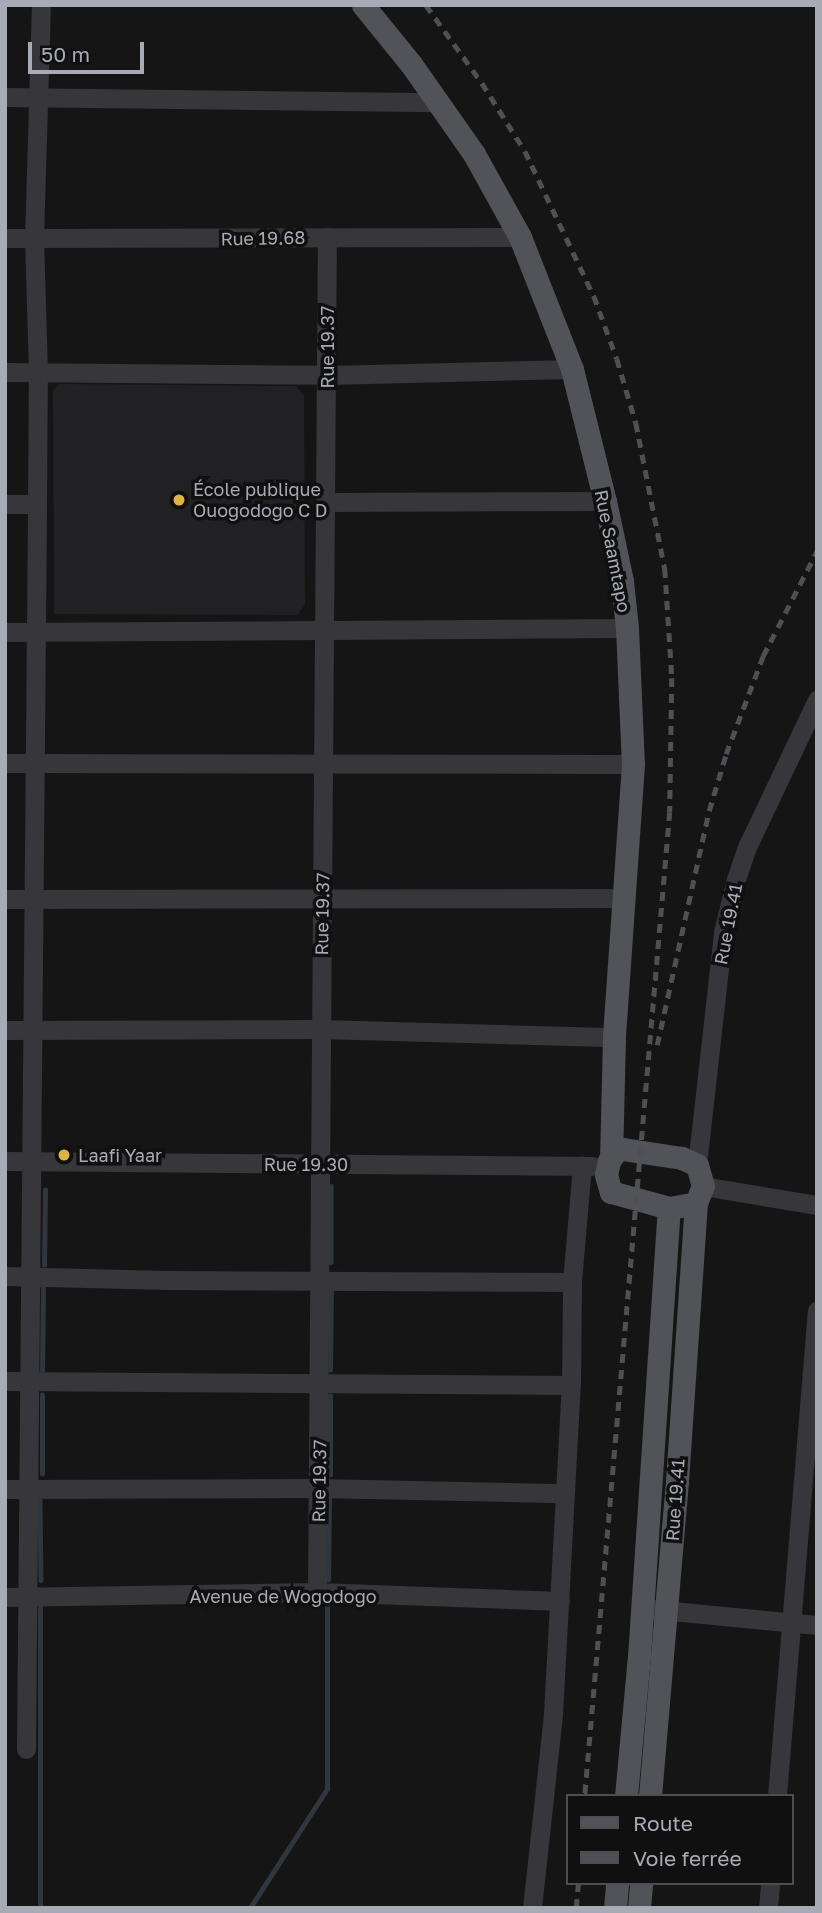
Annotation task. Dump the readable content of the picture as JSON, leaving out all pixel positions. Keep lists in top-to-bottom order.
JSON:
{
  "streets": {
    "main road": ["Rue Saamtapo", "Rue 19.41"],
    "street": [
      "Rue 19.68",
      "Rue 19.37",
      "Rue 19.30",
      "Avenue de Wogodogo"
    ]
  },
  "crossings": [
    ["Rue 19.68", "Rue 19.37"],
    ["Rue 19.68", "Rue Saamtapo"],
    ["Rue 19.37", "Rue 19.30"],
    ["Rue 19.37", "Avenue de Wogodogo"],
    ["Rue Saamtapo", "Rue 19.30"]
  ],
  "places": ["École publique Ouogodogo C D", "Laafi Yaar"],
  "legend": ["Route", "Voie ferrée"],
  "scale_bar": "50 m"
}
